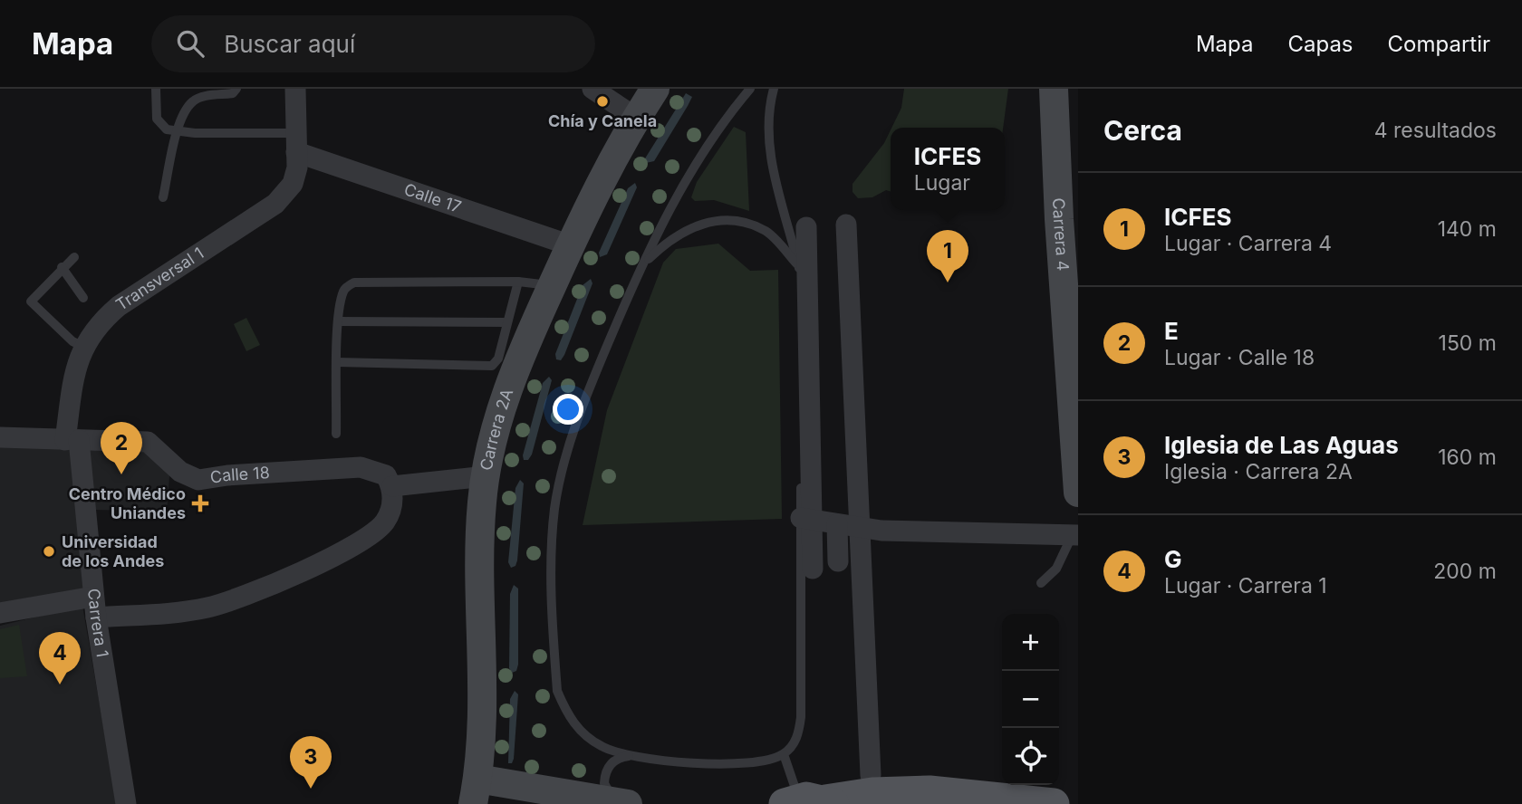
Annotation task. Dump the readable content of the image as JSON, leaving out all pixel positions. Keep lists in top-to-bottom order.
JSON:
{
  "streets": {
    "street": [
      "Calle 17",
      "Carrera 4",
      "Transversal 1",
      "Carrera 2A",
      "Calle 18",
      "Carrera 1"
    ]
  },
  "crossings": [
    ["Calle 17", "Transversal 1"],
    ["Calle 17", "Carrera 2A"],
    ["Transversal 1", "Calle 18"],
    ["Transversal 1", "Carrera 1"],
    ["Calle 18", "Carrera 1"]
  ],
  "places": {
    "other": ["Chía y Canela", "Universidad de los Andes"],
    "health": ["Centro Médico Uniandes"]
  },
  "page": {
    "header": "Mapa",
    "search": "Buscar aquí",
    "nav": ["Mapa", "Capas", "Compartir"],
    "heading": ["Cerca", "4 resultados"],
    "popup": ["ICFES", "Lugar"],
    "list": [
      {
        "mark": "1",
        "name": "ICFES",
        "note": "Lugar · Carrera 4",
        "value": "140 m"
      },
      {
        "mark": "2",
        "name": "E",
        "note": "Lugar · Calle 18",
        "value": "150 m"
      },
      {
        "mark": "3",
        "name": "Iglesia de Las Aguas",
        "note": "Iglesia · Carrera 2A",
        "value": "160 m"
      },
      {
        "mark": "4",
        "name": "G",
        "note": "Lugar · Carrera 1",
        "value": "200 m"
      }
    ],
    "pins": [
      "1",
      "2",
      "4",
      "3"
    ],
    "map_buttons": ["+", "−"]
  }
}
